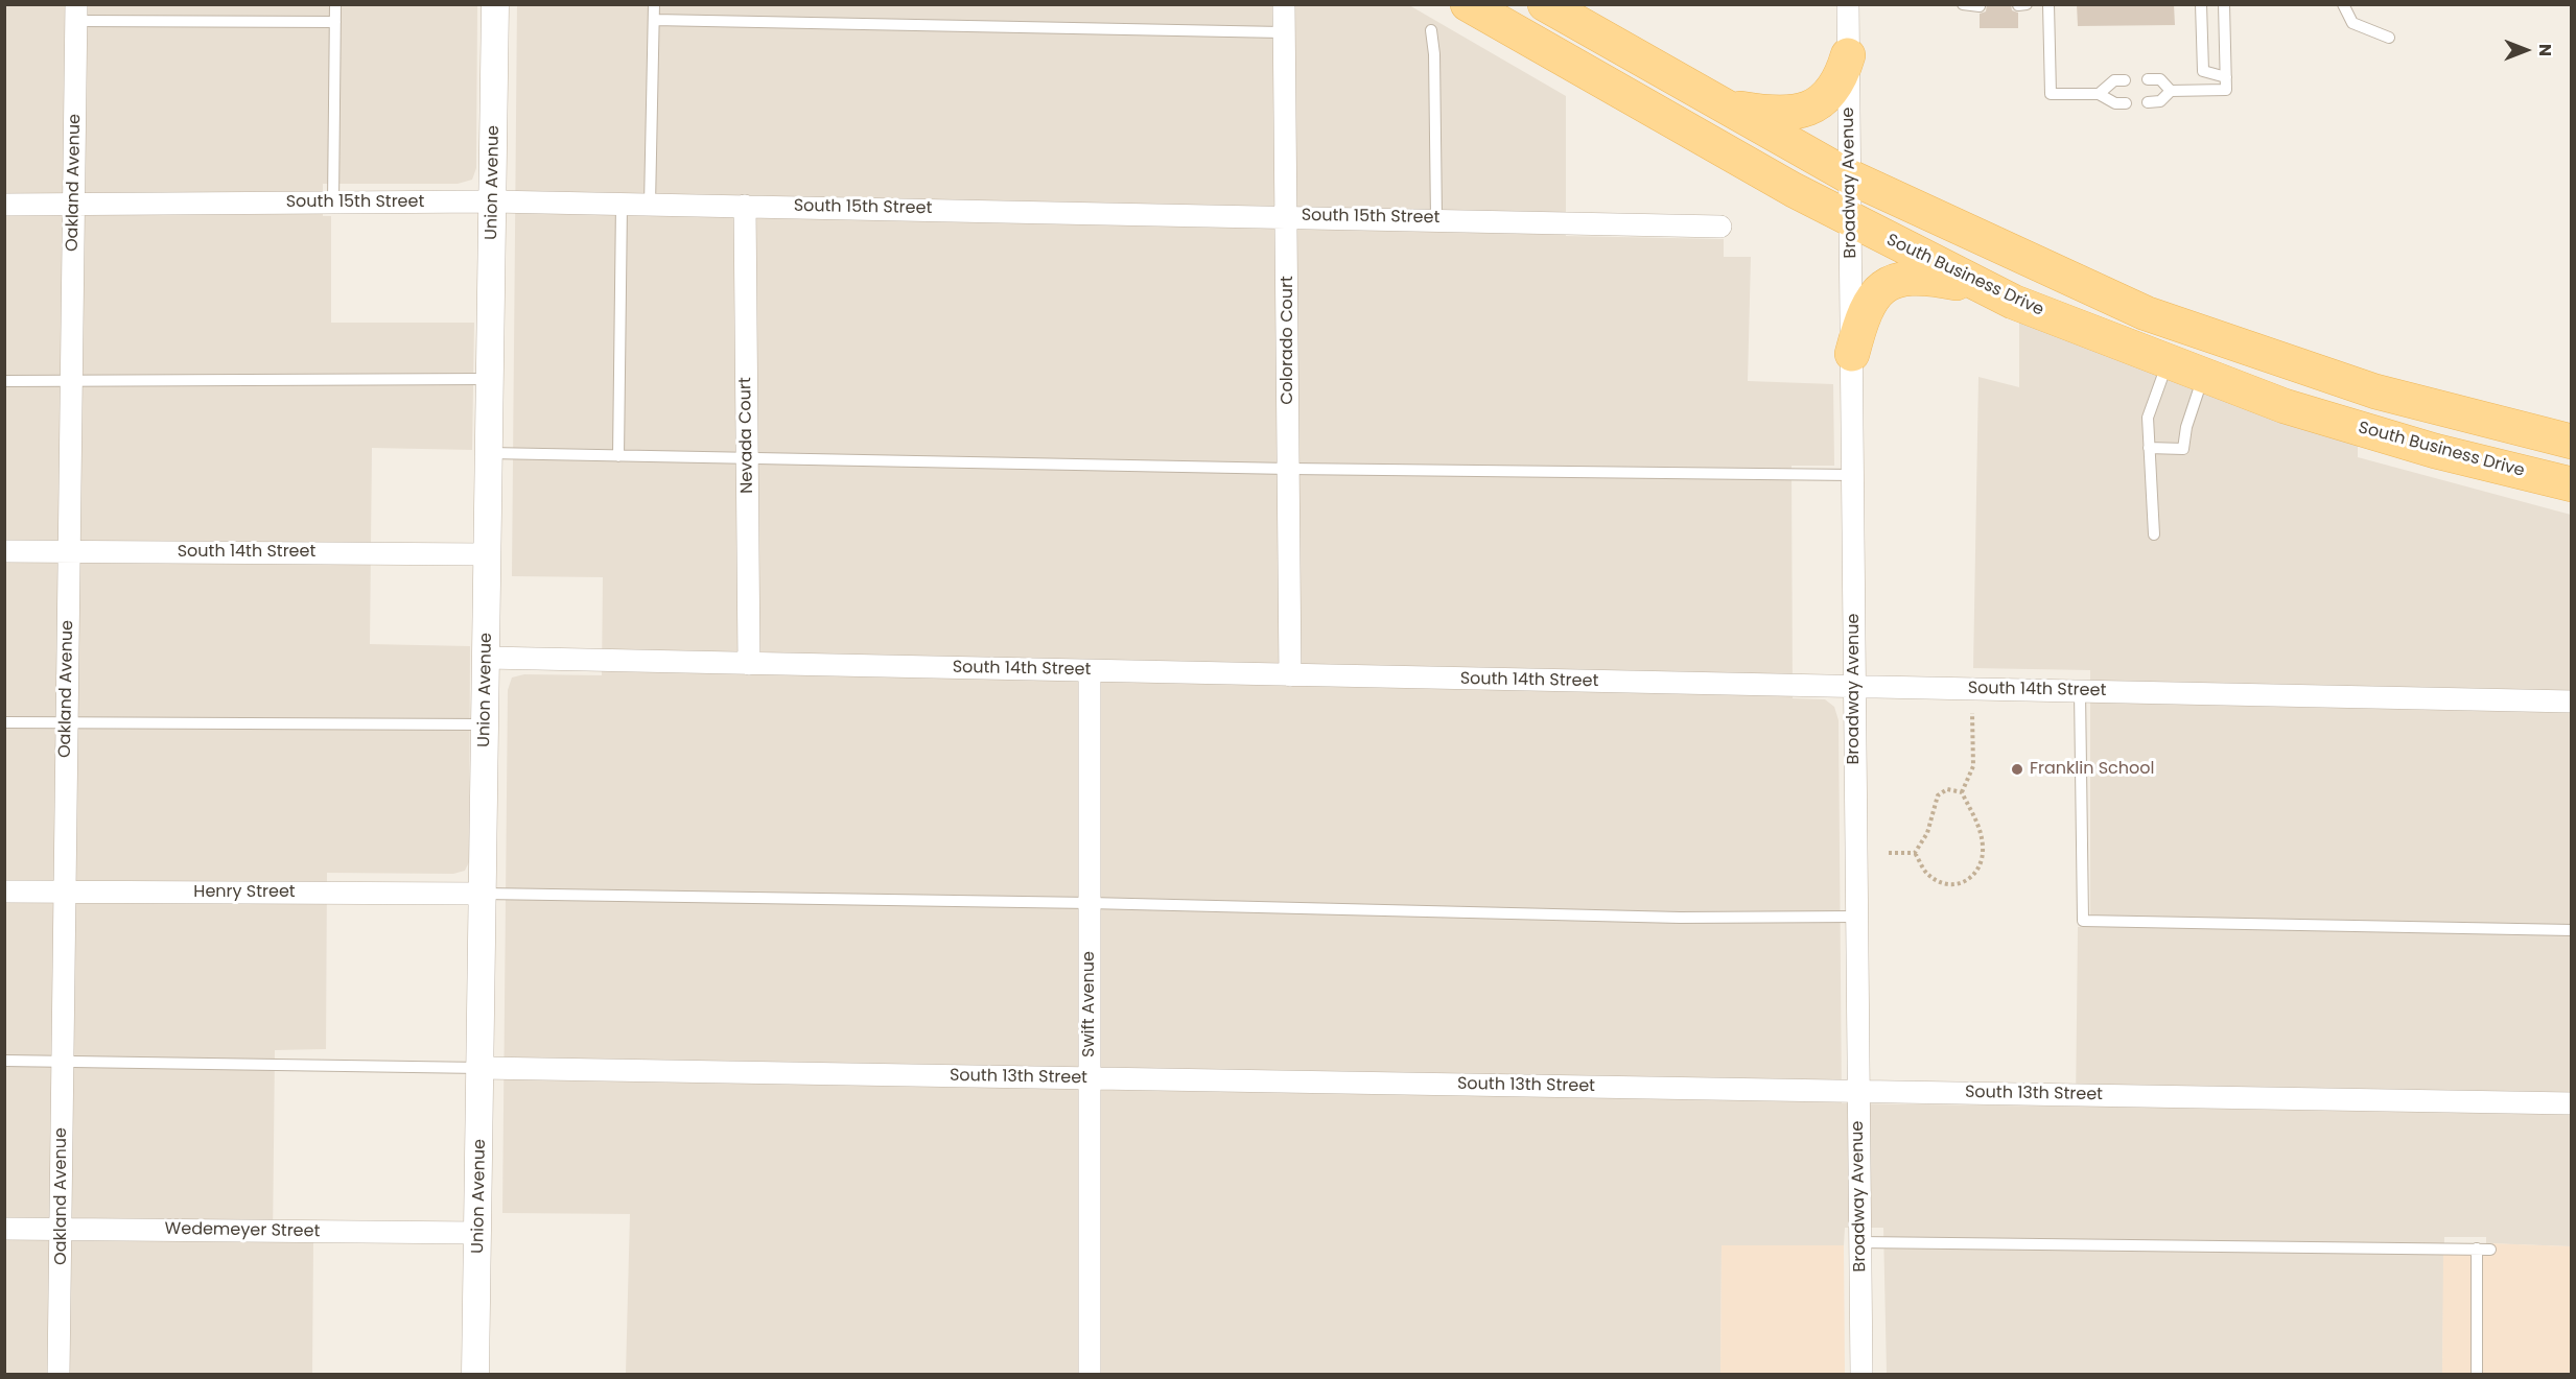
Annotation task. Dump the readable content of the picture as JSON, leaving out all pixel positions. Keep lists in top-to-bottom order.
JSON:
{
  "streets": {
    "main road": ["South Business Drive"],
    "street": [
      "Oakland Avenue",
      "Union Avenue",
      "Broadway Avenue",
      "South 15th Street",
      "Colorado Court",
      "Nevada Court",
      "South 14th Street",
      "Henry Street",
      "Swift Avenue",
      "South 13th Street",
      "Wedemeyer Street"
    ]
  },
  "crossings": [
    ["Oakland Avenue", "South 15th Street"],
    ["Oakland Avenue", "South 14th Street"],
    ["Oakland Avenue", "Henry Street"],
    ["Oakland Avenue", "Wedemeyer Street"],
    ["Union Avenue", "South 15th Street"],
    ["Union Avenue", "South 14th Street"],
    ["Union Avenue", "Henry Street"],
    ["Union Avenue", "South 13th Street"],
    ["Union Avenue", "Wedemeyer Street"],
    ["Broadway Avenue", "South Business Drive"],
    ["Broadway Avenue", "South 14th Street"],
    ["Broadway Avenue", "South 13th Street"],
    ["South 15th Street", "Colorado Court"],
    ["South 15th Street", "Nevada Court"],
    ["Colorado Court", "South 14th Street"],
    ["Nevada Court", "South 14th Street"],
    ["South 14th Street", "Swift Avenue"],
    ["Swift Avenue", "South 13th Street"]
  ],
  "places": ["Franklin School"],
  "north": "right"
}
